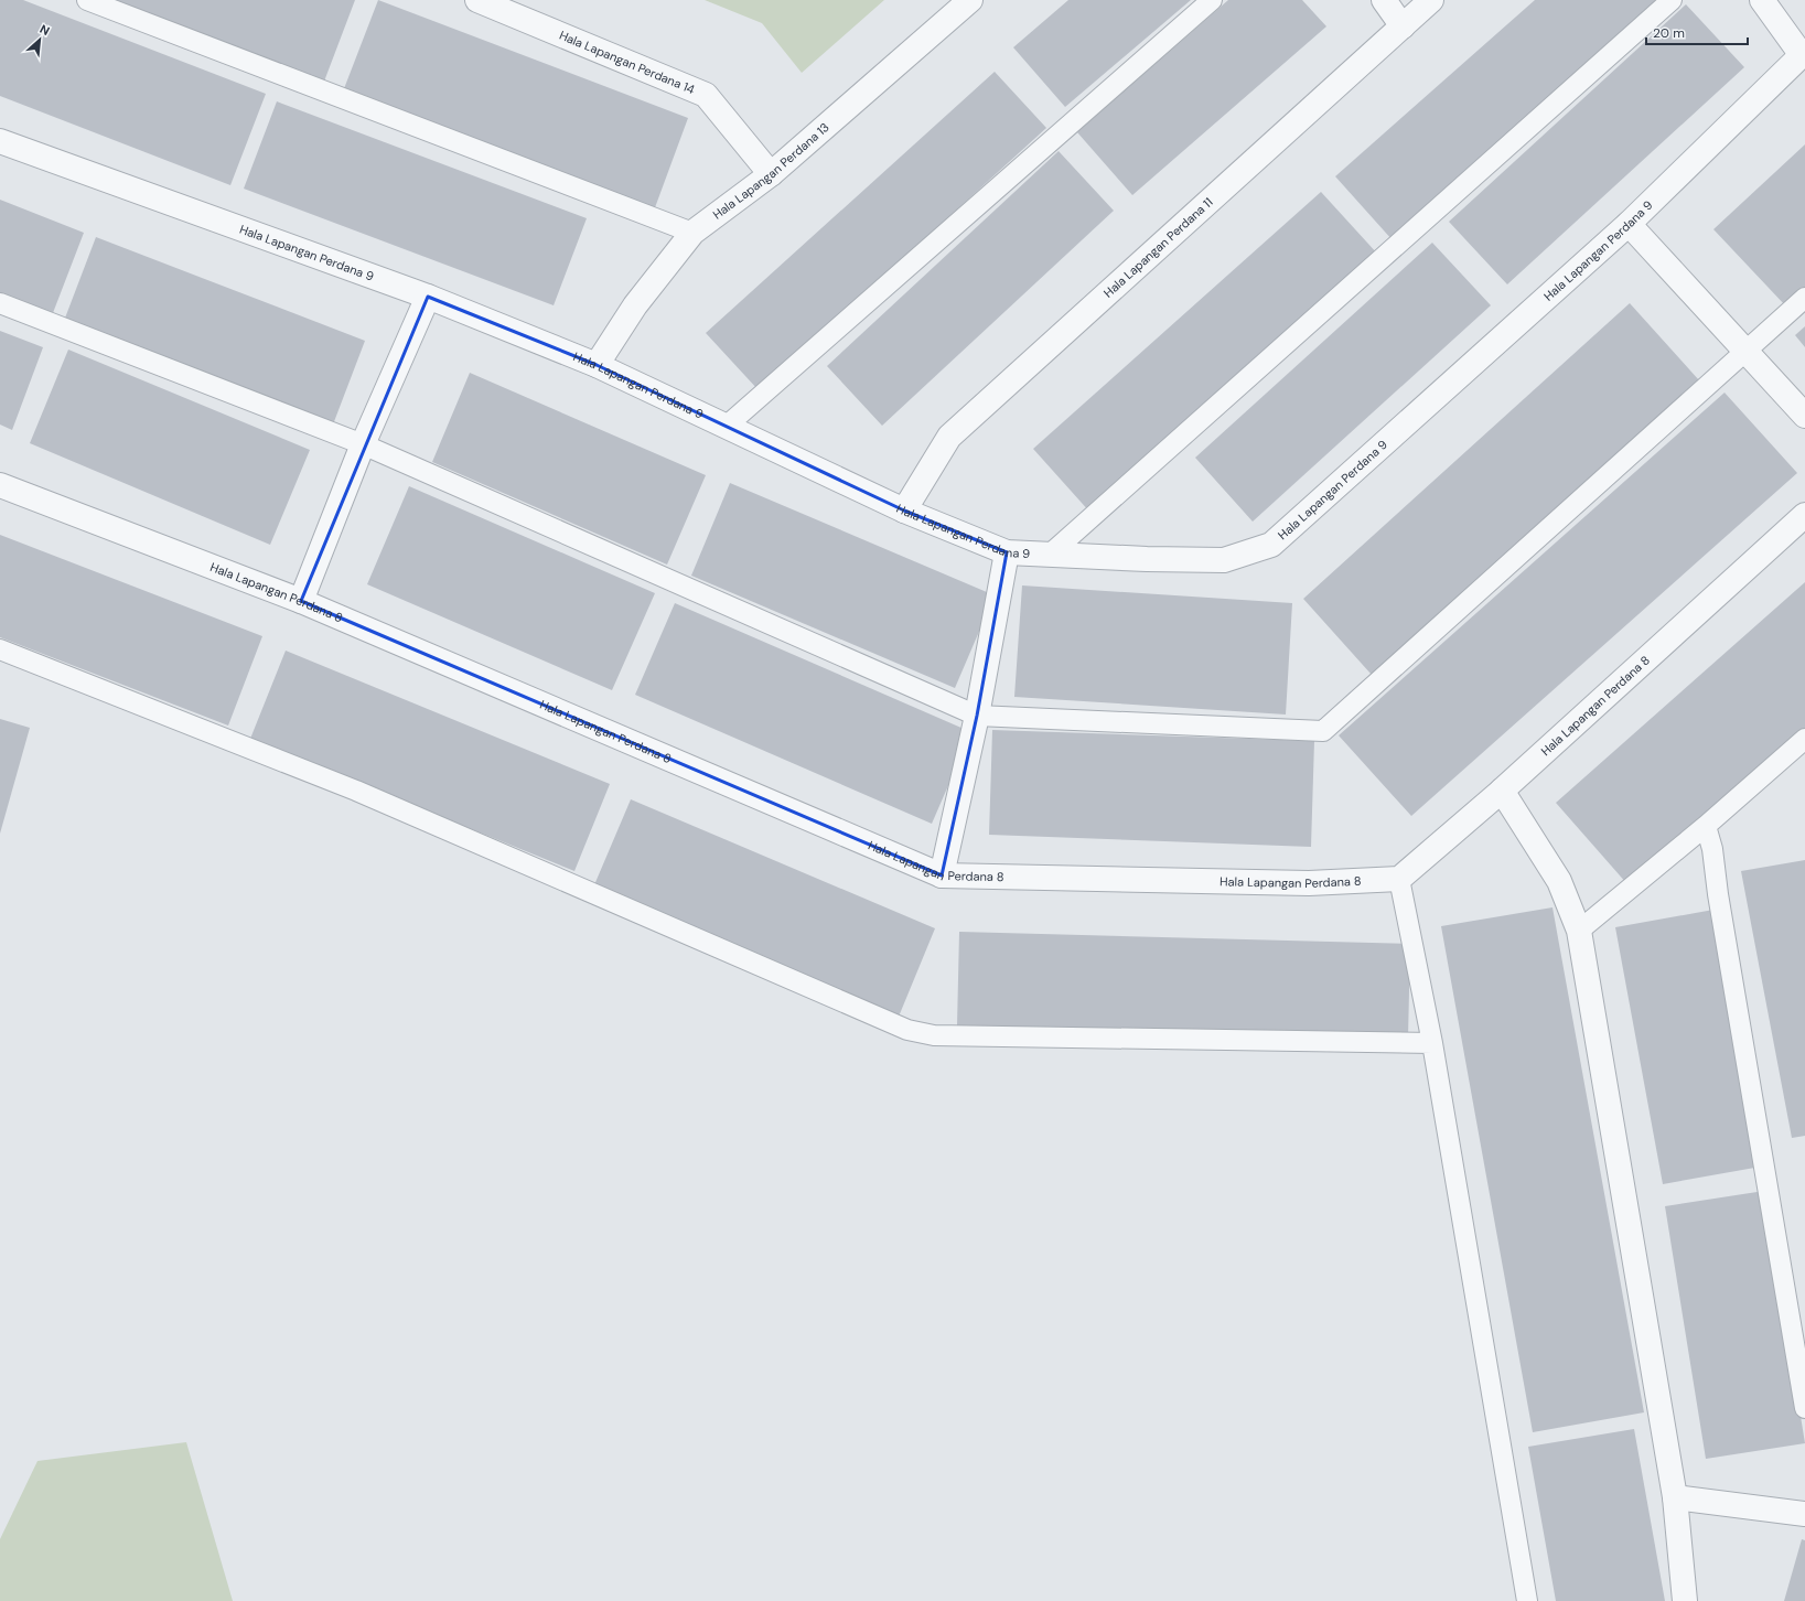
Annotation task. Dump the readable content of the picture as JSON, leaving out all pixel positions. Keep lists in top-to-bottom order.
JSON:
{
  "streets": {
    "street": [
      "Hala Lapangan Perdana 14",
      "Hala Lapangan Perdana 13",
      "Hala Lapangan Perdana 11",
      "Hala Lapangan Perdana 9",
      "Hala Lapangan Perdana 8"
    ]
  },
  "crossings": [
    ["Hala Lapangan Perdana 14", "Hala Lapangan Perdana 13"],
    ["Hala Lapangan Perdana 13", "Hala Lapangan Perdana 9"],
    ["Hala Lapangan Perdana 11", "Hala Lapangan Perdana 9"]
  ],
  "scale_bar": "20 m",
  "north": "top right"
}
